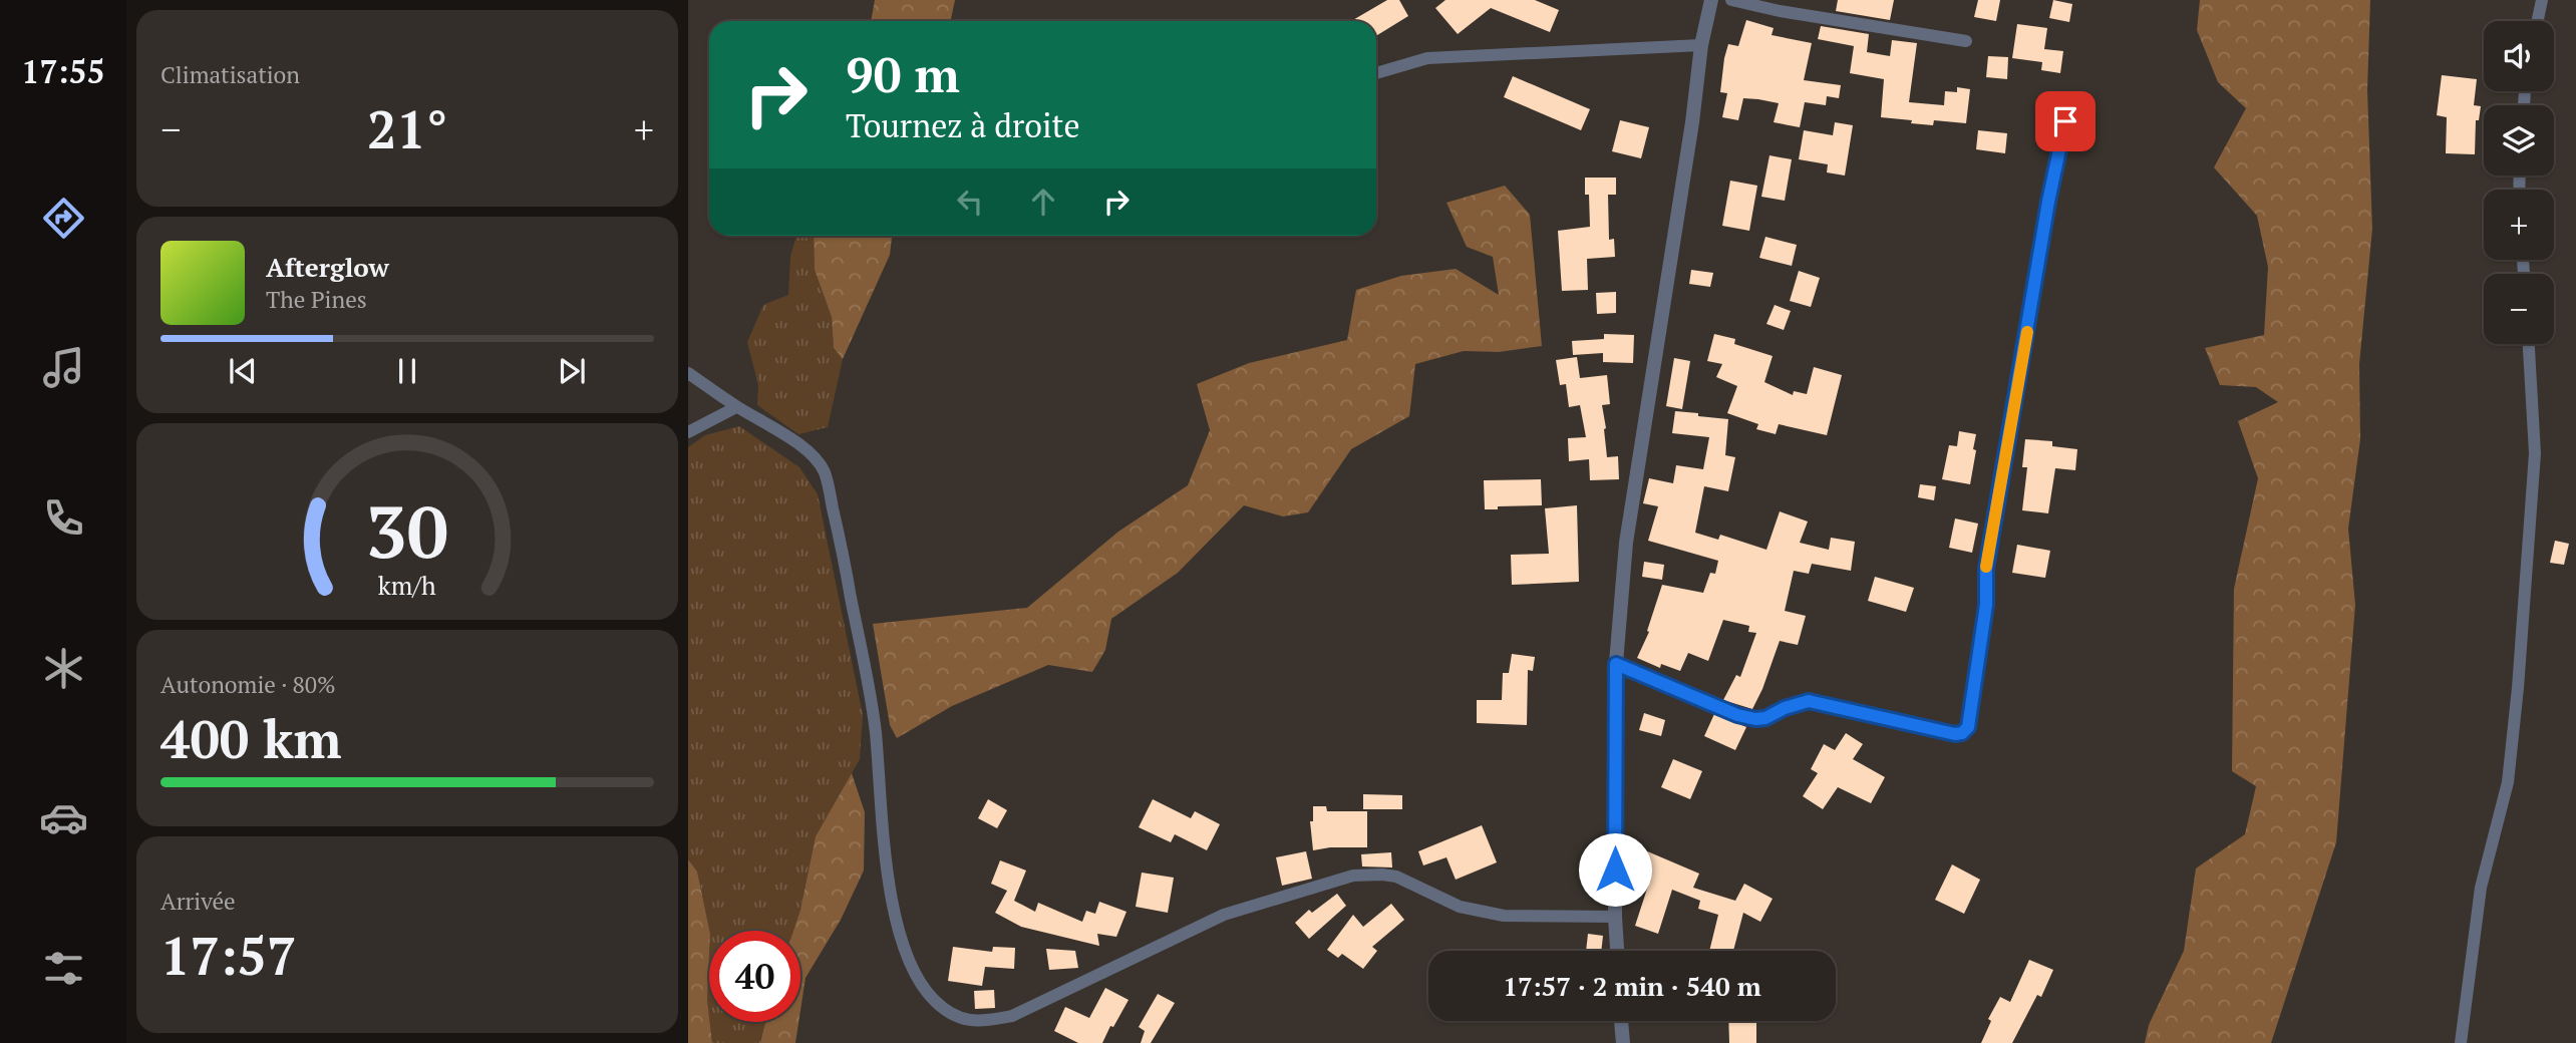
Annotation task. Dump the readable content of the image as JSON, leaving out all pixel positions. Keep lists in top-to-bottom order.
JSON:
{
  "page": {
    "tabs": "17:55",
    "tile": [
      "Climatisation",
      ["Autonomie · 80%", "400 km"],
      ["Arrivée", "17:57"]
    ],
    "map_buttons": ["+", "−"],
    "turn": ["90 m", "Tournez à droite"],
    "heat": ["−", "21°", "+"],
    "song": ["Afterglow", "The Pines"],
    "limit": "40",
    "trip": "17:57 · 2 min · 540 m",
    "gauge": ["30", "km/h"]
  }
}
